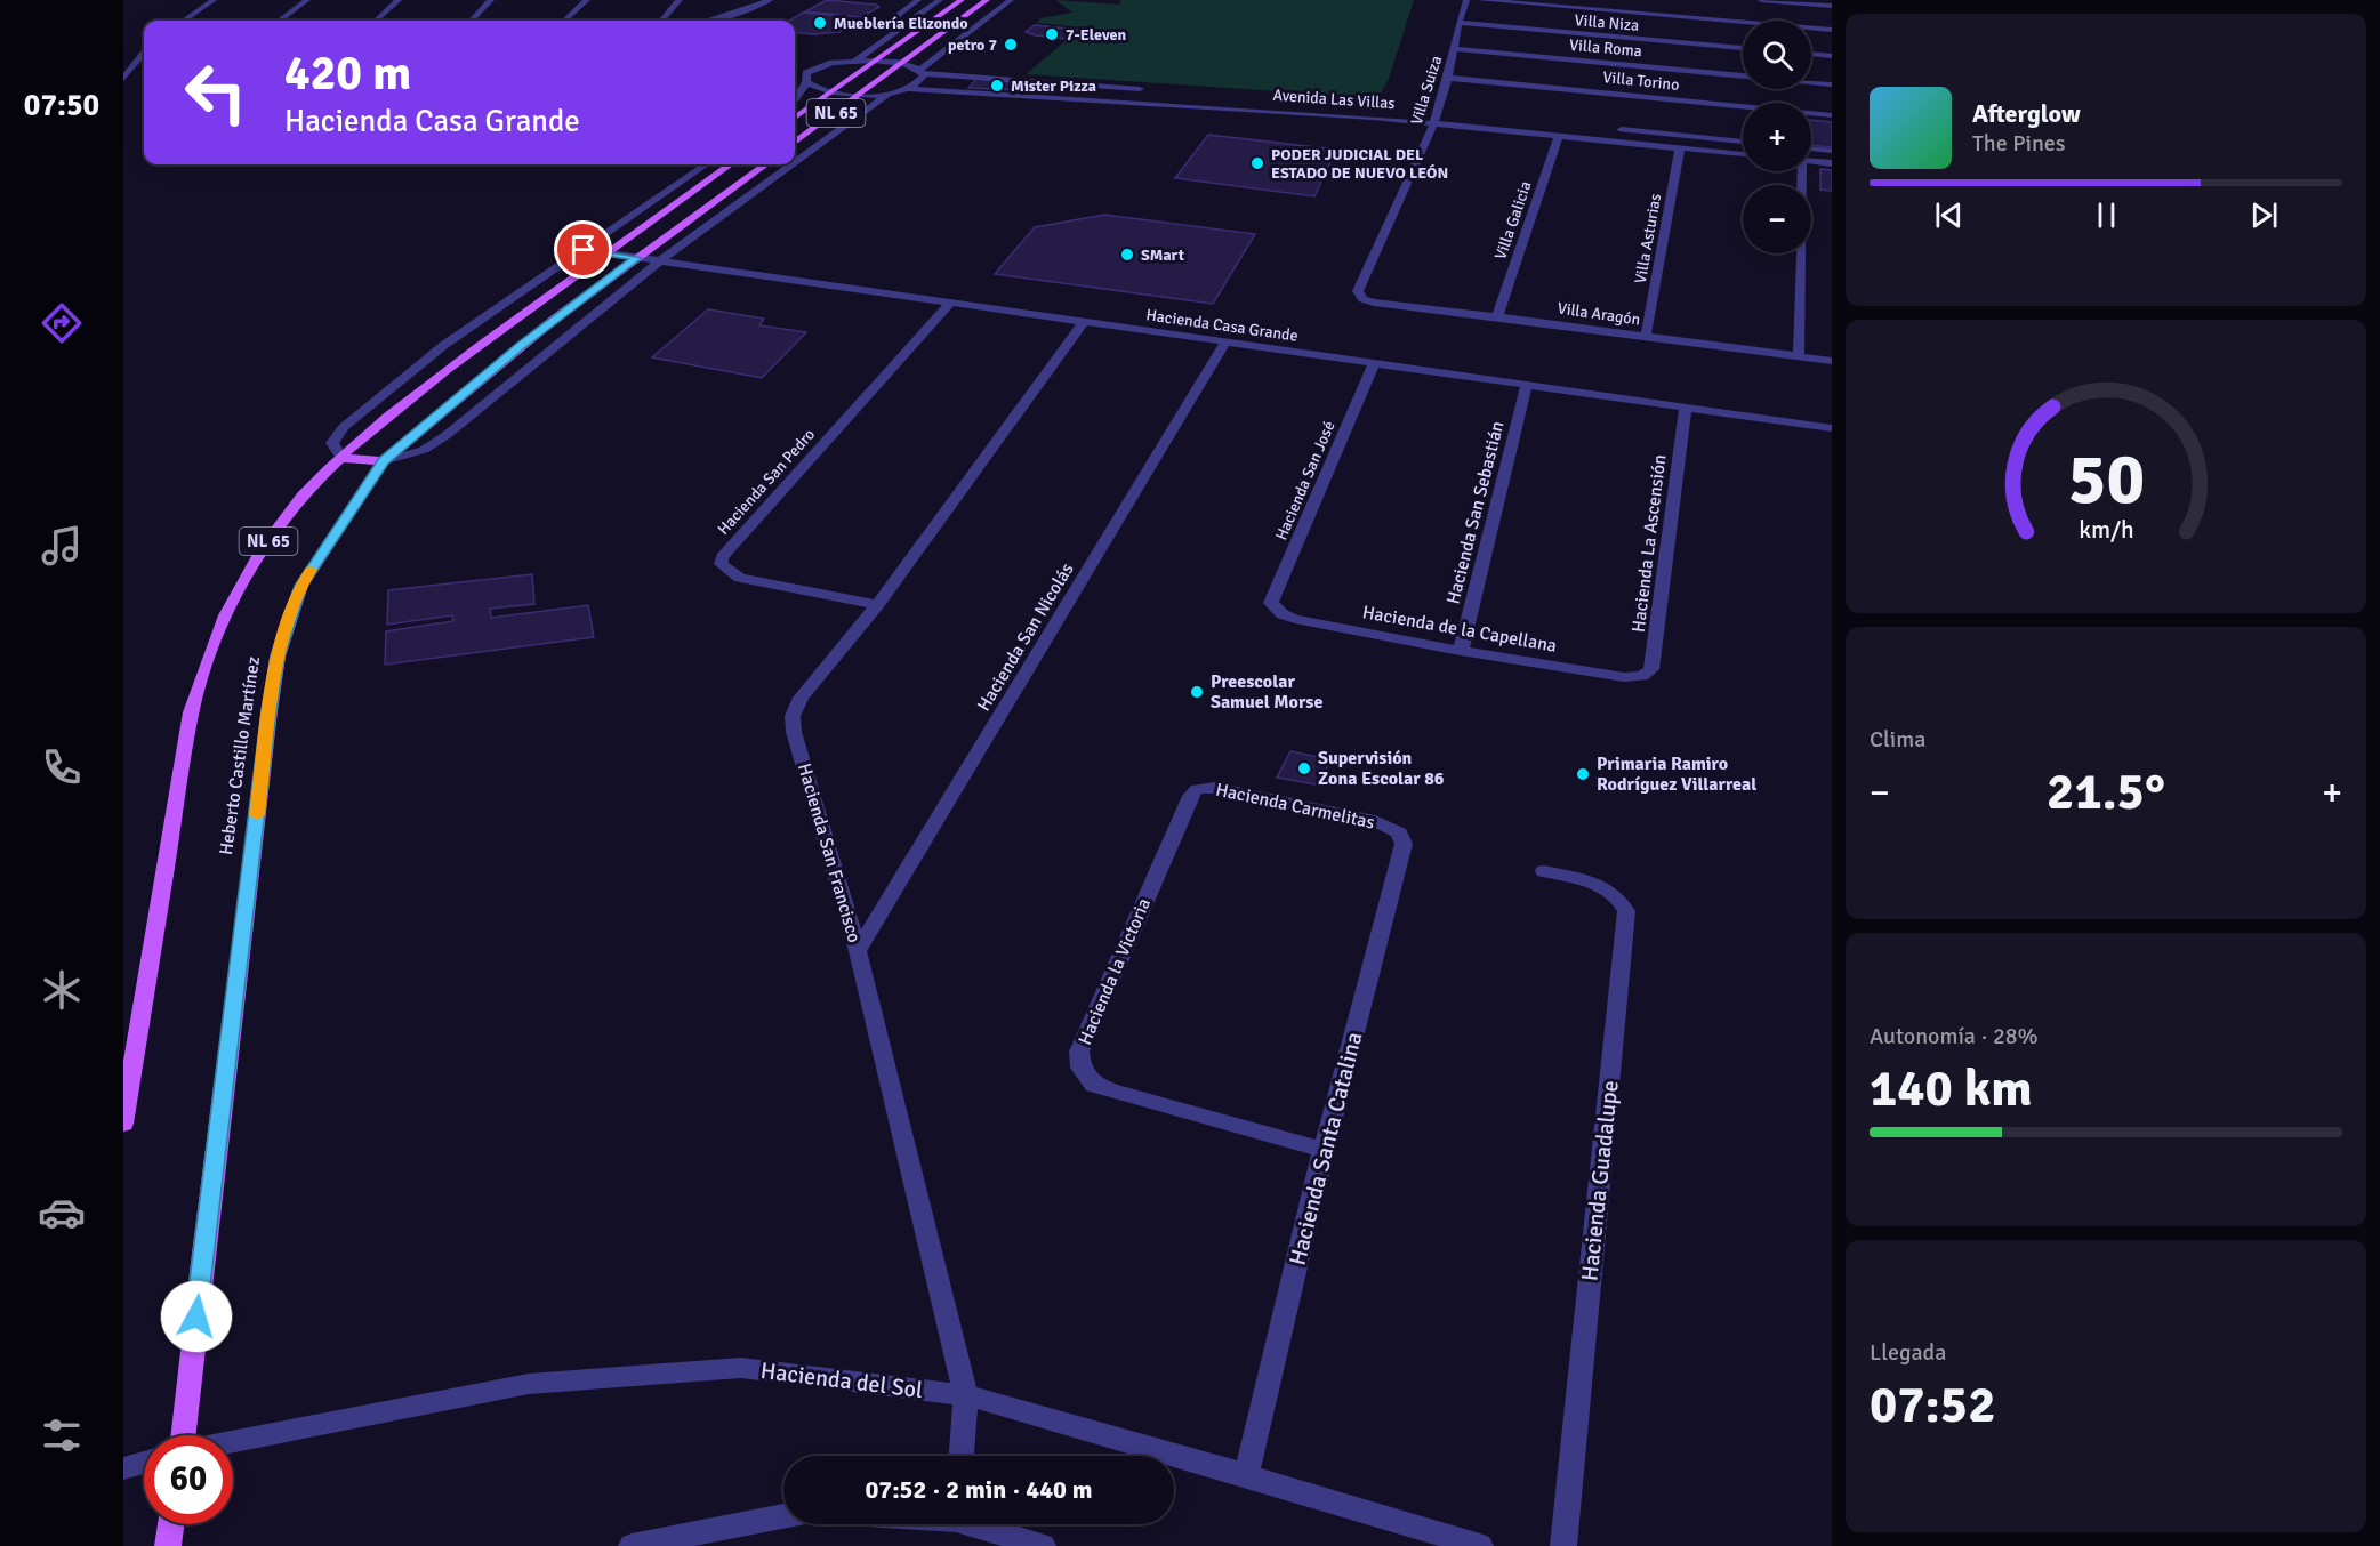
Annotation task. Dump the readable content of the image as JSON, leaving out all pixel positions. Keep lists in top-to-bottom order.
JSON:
{
  "streets": {
    "main road": ["NL 65", "Heberto Castillo Martínez"],
    "street": [
      "Villa Niza",
      "Villa Roma",
      "Villa Torino",
      "Villa Suiza",
      "Avenida Las Villas",
      "Villa Galicia",
      "Villa Asturias",
      "Villa Aragón",
      "Hacienda Casa Grande",
      "Hacienda San José",
      "Hacienda San Pedro",
      "Hacienda San Sebastián",
      "Hacienda La Ascensión",
      "Hacienda de la Capellana",
      "Hacienda San Nicolás",
      "Hacienda Carmelitas",
      "Hacienda San Francisco",
      "Hacienda la Victoria",
      "Hacienda Santa Catalina",
      "Hacienda Guadalupe",
      "Hacienda del Sol"
    ]
  },
  "crossings": [
    ["Villa Niza", "Villa Suiza"],
    ["Villa Roma", "Villa Suiza"],
    ["Villa Torino", "Villa Suiza"],
    ["Villa Suiza", "Avenida Las Villas"],
    ["Villa Suiza", "Villa Aragón"],
    ["Avenida Las Villas", "NL 65"],
    ["Avenida Las Villas", "Villa Galicia"],
    ["Avenida Las Villas", "Villa Asturias"],
    ["NL 65", "Hacienda Casa Grande"],
    ["Villa Galicia", "Villa Aragón"],
    ["Villa Asturias", "Villa Aragón"],
    ["Hacienda Casa Grande", "Hacienda San José"],
    ["Hacienda Casa Grande", "Hacienda San Pedro"],
    ["Hacienda Casa Grande", "Hacienda San Sebastián"],
    ["Hacienda Casa Grande", "Hacienda La Ascensión"],
    ["Hacienda Casa Grande", "Hacienda San Nicolás"],
    ["Hacienda Casa Grande", "Heberto Castillo Martínez"],
    ["Hacienda Casa Grande", "Hacienda San Francisco"],
    ["Hacienda San José", "Hacienda de la Capellana"],
    ["Hacienda San Pedro", "Hacienda San Francisco"],
    ["Hacienda San Sebastián", "Hacienda de la Capellana"],
    ["Hacienda La Ascensión", "Hacienda de la Capellana"],
    ["Hacienda San Nicolás", "Hacienda San Francisco"],
    ["Hacienda Carmelitas", "Hacienda la Victoria"],
    ["Hacienda Carmelitas", "Hacienda Santa Catalina"],
    ["Hacienda San Francisco", "Hacienda del Sol"],
    ["Hacienda la Victoria", "Hacienda Santa Catalina"],
    ["Hacienda Santa Catalina", "Hacienda del Sol"]
  ],
  "places": [
    "Mueblería Elizondo",
    "7-Eleven",
    "petro 7",
    "Mister Pizza",
    "PODER JUDICIAL DEL ESTADO DE NUEVO LEÓN",
    "SMart",
    "Preescolar Samuel Morse",
    "Supervisión Zona Escolar 86",
    "Primaria Ramiro Rodríguez Villarreal"
  ],
  "page": {
    "tabs": "07:50",
    "map_buttons": ["+", "−"],
    "turn": ["420 m", "Hacienda Casa Grande"],
    "song": ["Afterglow", "The Pines"],
    "tile": [
      "Clima",
      ["Autonomía · 28%", "140 km"],
      ["Llegada", "07:52"]
    ],
    "heat": ["−", "21.5°", "+"],
    "limit": "60",
    "trip": "07:52 · 2 min · 440 m",
    "gauge": ["50", "km/h"]
  }
}
